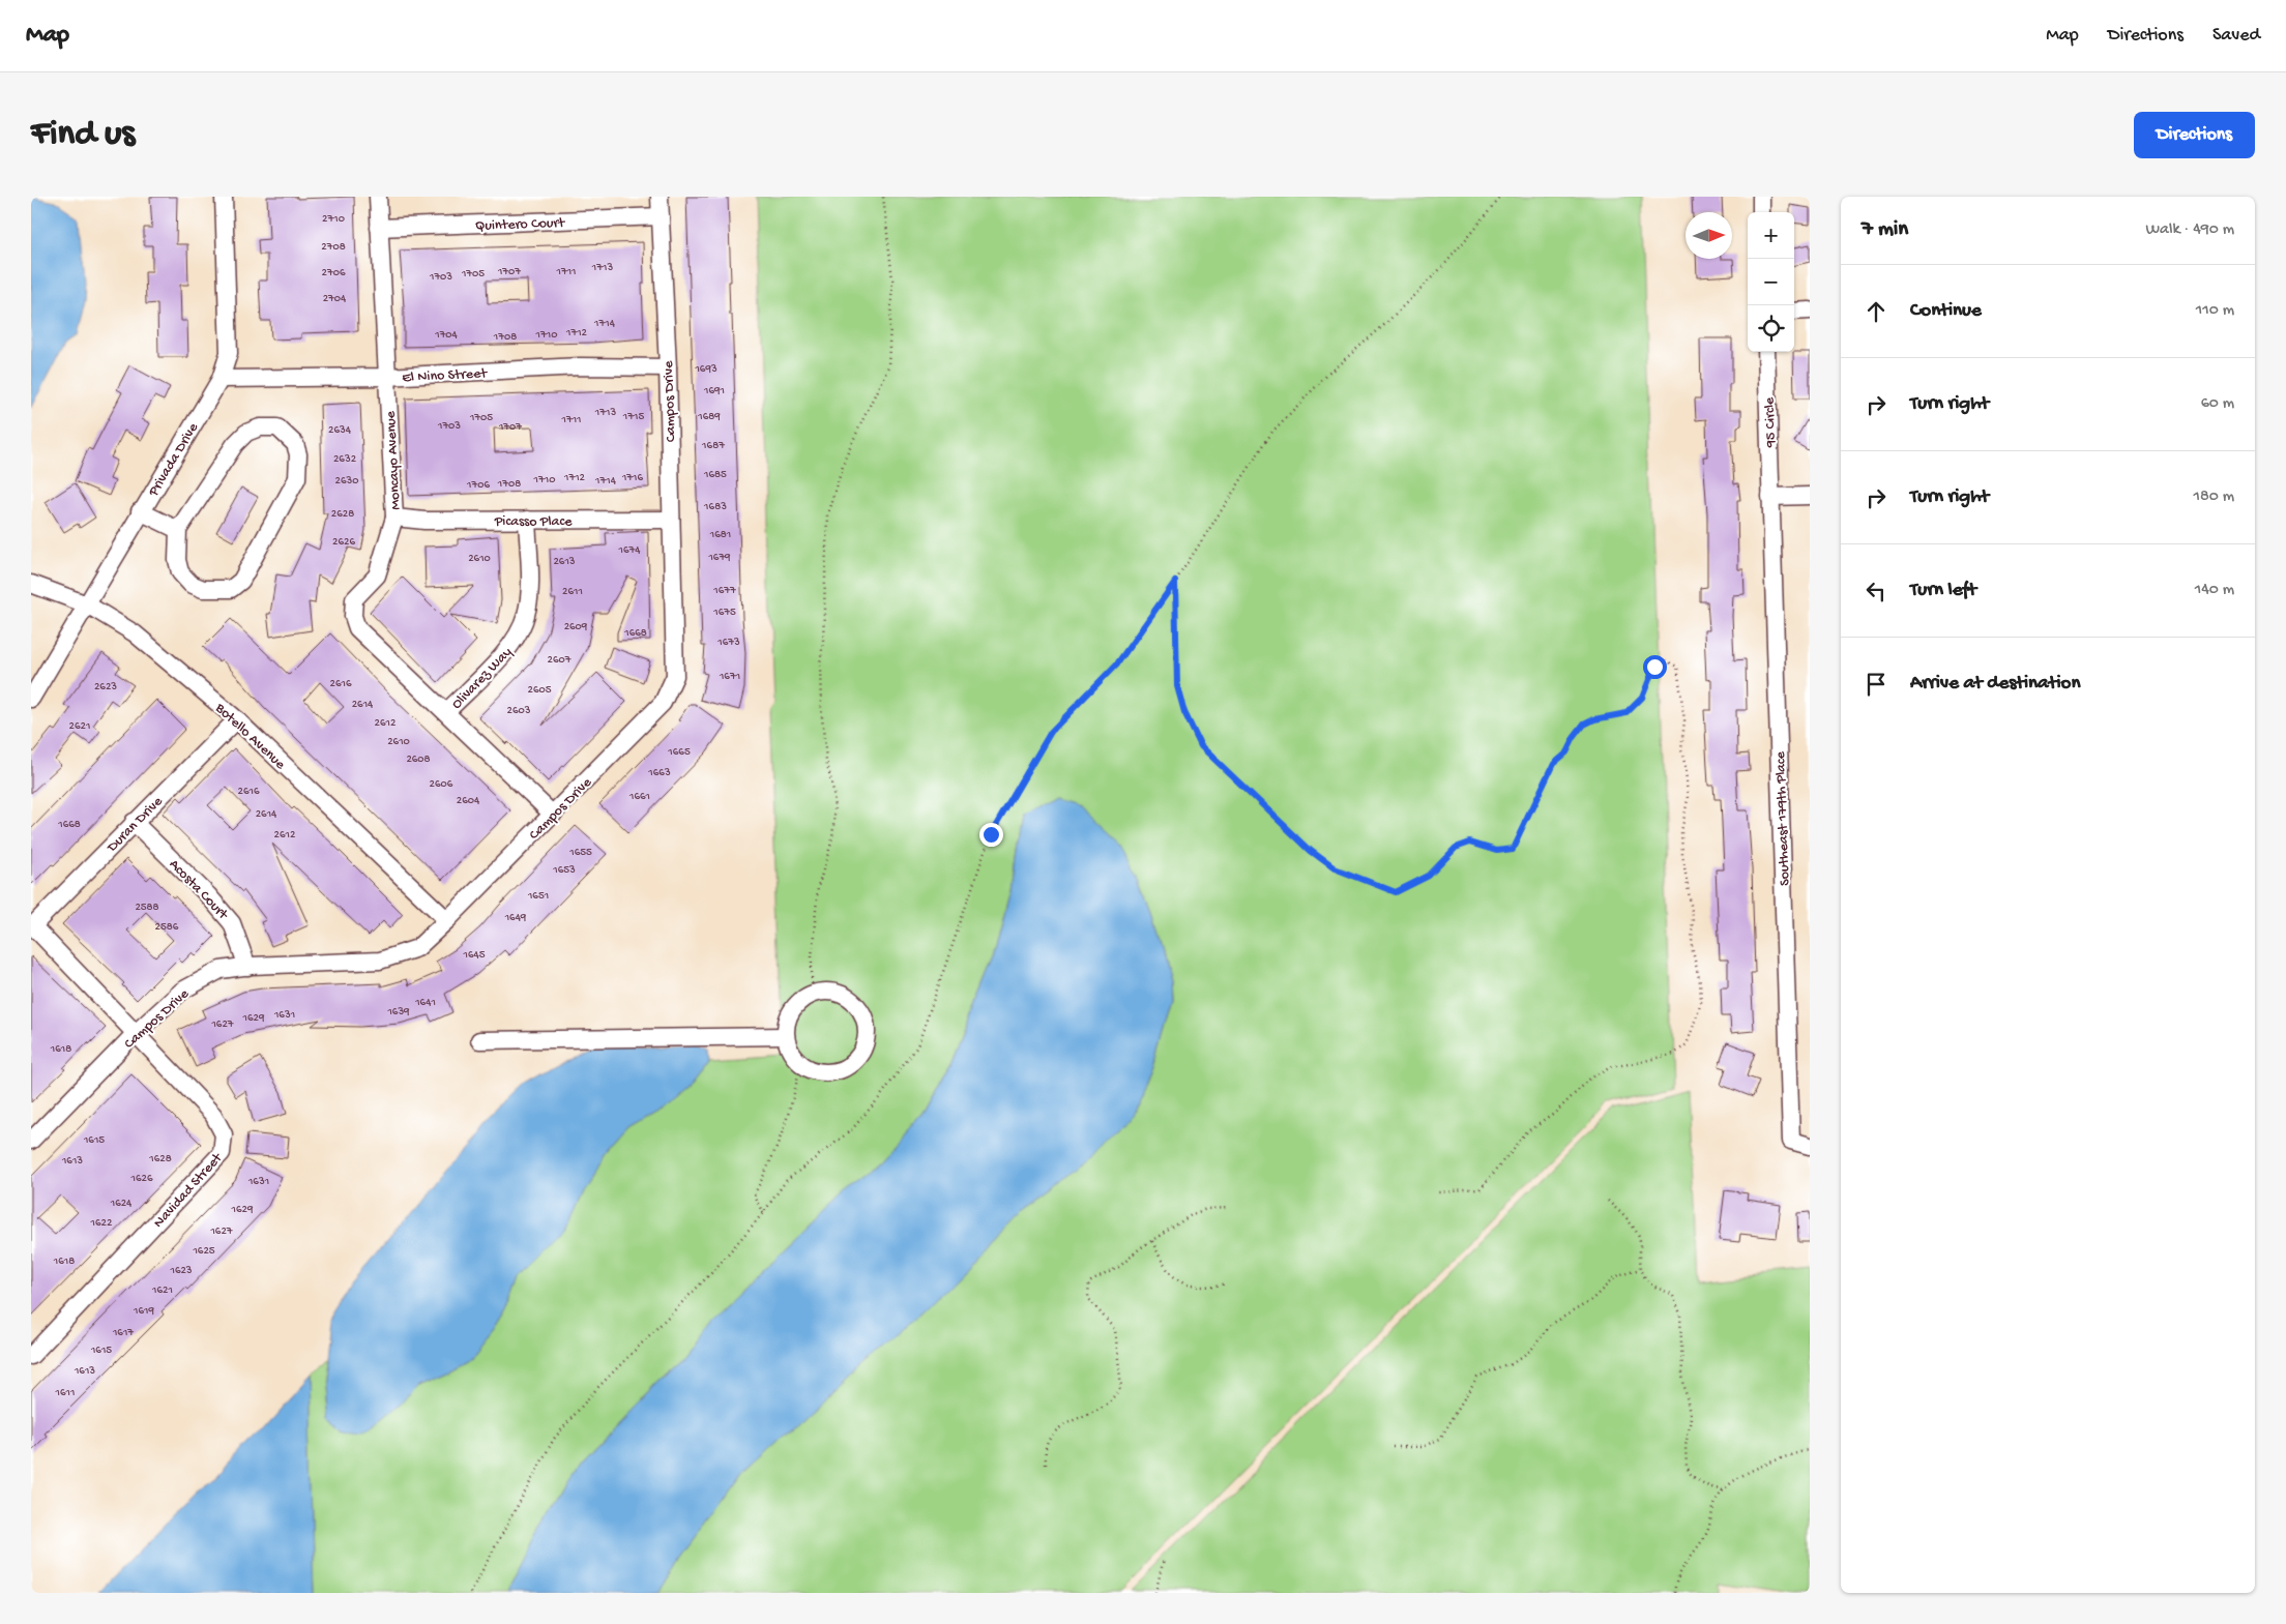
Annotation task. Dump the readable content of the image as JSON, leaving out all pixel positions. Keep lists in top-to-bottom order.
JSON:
{
  "streets": {
    "street": [
      "Quintero Court",
      "El Nino Street",
      "Campos Drive",
      "95 Circle",
      "Privada Drive",
      "Moncayo Avenue",
      "Picasso Place",
      "Olivarez Way",
      "Botello Avenue",
      "Southeast 179th Place",
      "Duran Drive",
      "Acosta Court",
      "Navidad Street"
    ]
  },
  "crossings": [
    ["Quintero Court", "Campos Drive"],
    ["Quintero Court", "Moncayo Avenue"],
    ["El Nino Street", "Campos Drive"],
    ["El Nino Street", "Privada Drive"],
    ["El Nino Street", "Moncayo Avenue"],
    ["Campos Drive", "Moncayo Avenue"],
    ["Campos Drive", "Picasso Place"],
    ["Campos Drive", "Botello Avenue"],
    ["Campos Drive", "Acosta Court"],
    ["Campos Drive", "Navidad Street"],
    ["95 Circle", "Southeast 179th Place"],
    ["Privada Drive", "Botello Avenue"],
    ["Moncayo Avenue", "Picasso Place"],
    ["Moncayo Avenue", "Olivarez Way"],
    ["Picasso Place", "Olivarez Way"],
    ["Botello Avenue", "Duran Drive"],
    ["Duran Drive", "Acosta Court"],
    ["Duran Drive", "Navidad Street"]
  ],
  "house_numbers": [
    "2710",
    "2708",
    "1713",
    "1707",
    "1711",
    "2706",
    "1705",
    "1703",
    "2704",
    "1714",
    "1712",
    "1704",
    "1710",
    "1708",
    "1693",
    "1691",
    "1713",
    "1715",
    "1689",
    "1705",
    "1711",
    "1703",
    "1707",
    "2634",
    "1687",
    "2632",
    "1685",
    "1712",
    "1716",
    "1710",
    "2630",
    "1714",
    "1708",
    "1706",
    "1683",
    "2628",
    "1681",
    "2626",
    "1674",
    "1679",
    "2610",
    "2613",
    "1677",
    "2611",
    "1675",
    "2609",
    "1668",
    "1673",
    "2607",
    "1671",
    "2616",
    "2623",
    "2605",
    "2614",
    "2603",
    "2612",
    "2621",
    "2610",
    "1665",
    "2608",
    "1663",
    "2606",
    "2616",
    "1661",
    "2604",
    "2614",
    "1668",
    "2612",
    "1655",
    "1653",
    "1651",
    "2588",
    "1649",
    "2586",
    "1645",
    "1641",
    "1639",
    "1631",
    "1629",
    "1627",
    "1618",
    "1615",
    "1628",
    "1613",
    "1626",
    "1631",
    "1624",
    "1629",
    "1622",
    "1627",
    "1625",
    "1618",
    "1623",
    "1621",
    "1619",
    "1617",
    "1615",
    "1613",
    "1611"
  ],
  "north": "right",
  "page": {
    "header": "Map",
    "nav": ["Map", "Directions", "Saved"],
    "buttons": "Directions",
    "title": "Find us",
    "heading": ["7 min", "Walk · 490 m"],
    "map_buttons": ["+", "−"],
    "list": [
      ["Continue", "110 m"],
      ["Turn right", "60 m"],
      ["Turn right", "180 m"],
      ["Turn left", "140 m"],
      "Arrive at destination"
    ]
  }
}
